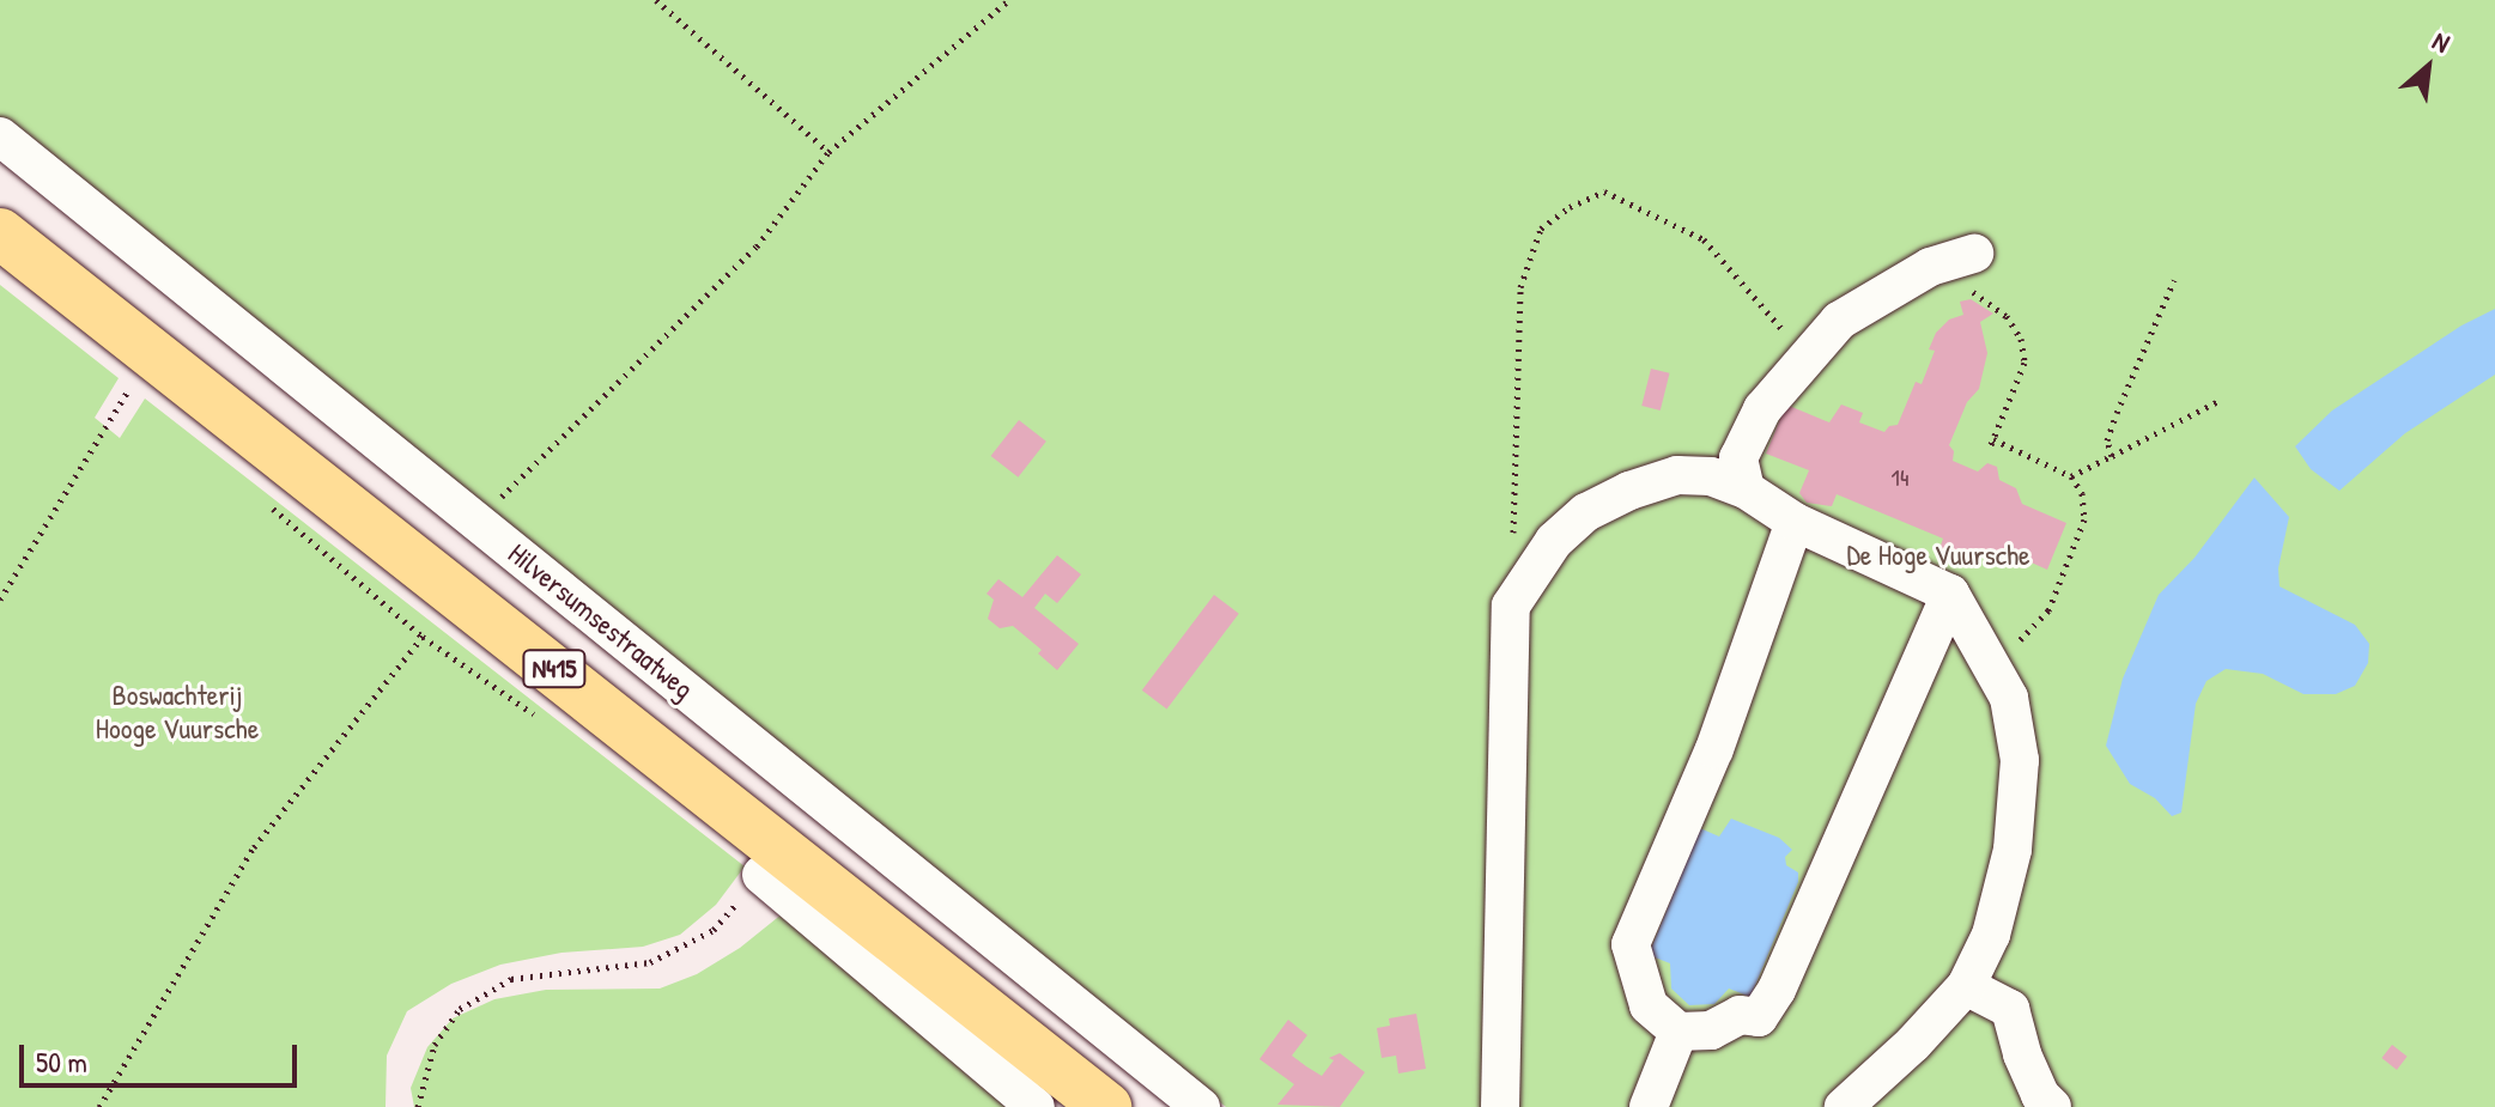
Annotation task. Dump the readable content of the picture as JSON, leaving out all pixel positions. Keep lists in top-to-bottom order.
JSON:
{
  "streets": {
    "main road": ["N415"],
    "street": ["Hilversumsestraatweg"]
  },
  "parks": ["De Hoge Vuursche", "Boswachterij Hooge Vuursche"],
  "house_numbers": ["14"],
  "scale_bar": "50 m",
  "north": "top right"
}
